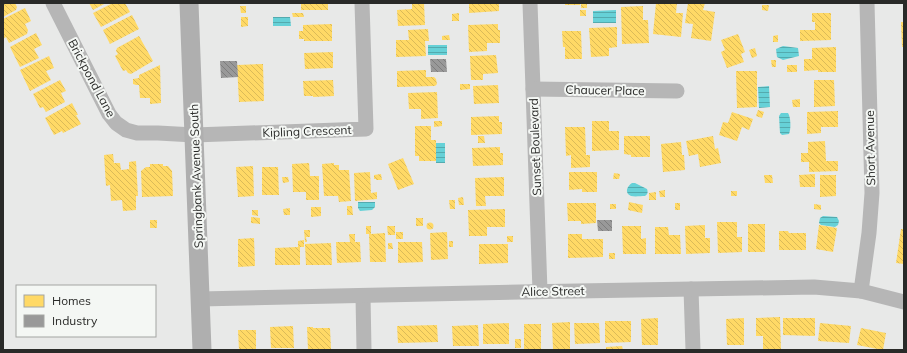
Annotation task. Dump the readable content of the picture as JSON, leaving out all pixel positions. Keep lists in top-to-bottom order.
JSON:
{
  "streets": {
    "main road": ["Springbank Avenue South"],
    "street": [
      "Brickpond Lane",
      "Chaucer Place",
      "Kipling Crescent",
      "Sunset Boulevard",
      "Short Avenue",
      "Alice Street"
    ]
  },
  "crossings": [
    ["Brickpond Lane", "Kipling Crescent"],
    ["Brickpond Lane", "Springbank Avenue South"],
    ["Chaucer Place", "Sunset Boulevard"],
    ["Kipling Crescent", "Springbank Avenue South"],
    ["Sunset Boulevard", "Alice Street"],
    ["Short Avenue", "Alice Street"],
    ["Springbank Avenue South", "Alice Street"]
  ],
  "legend": ["Homes", "Industry"]
}
